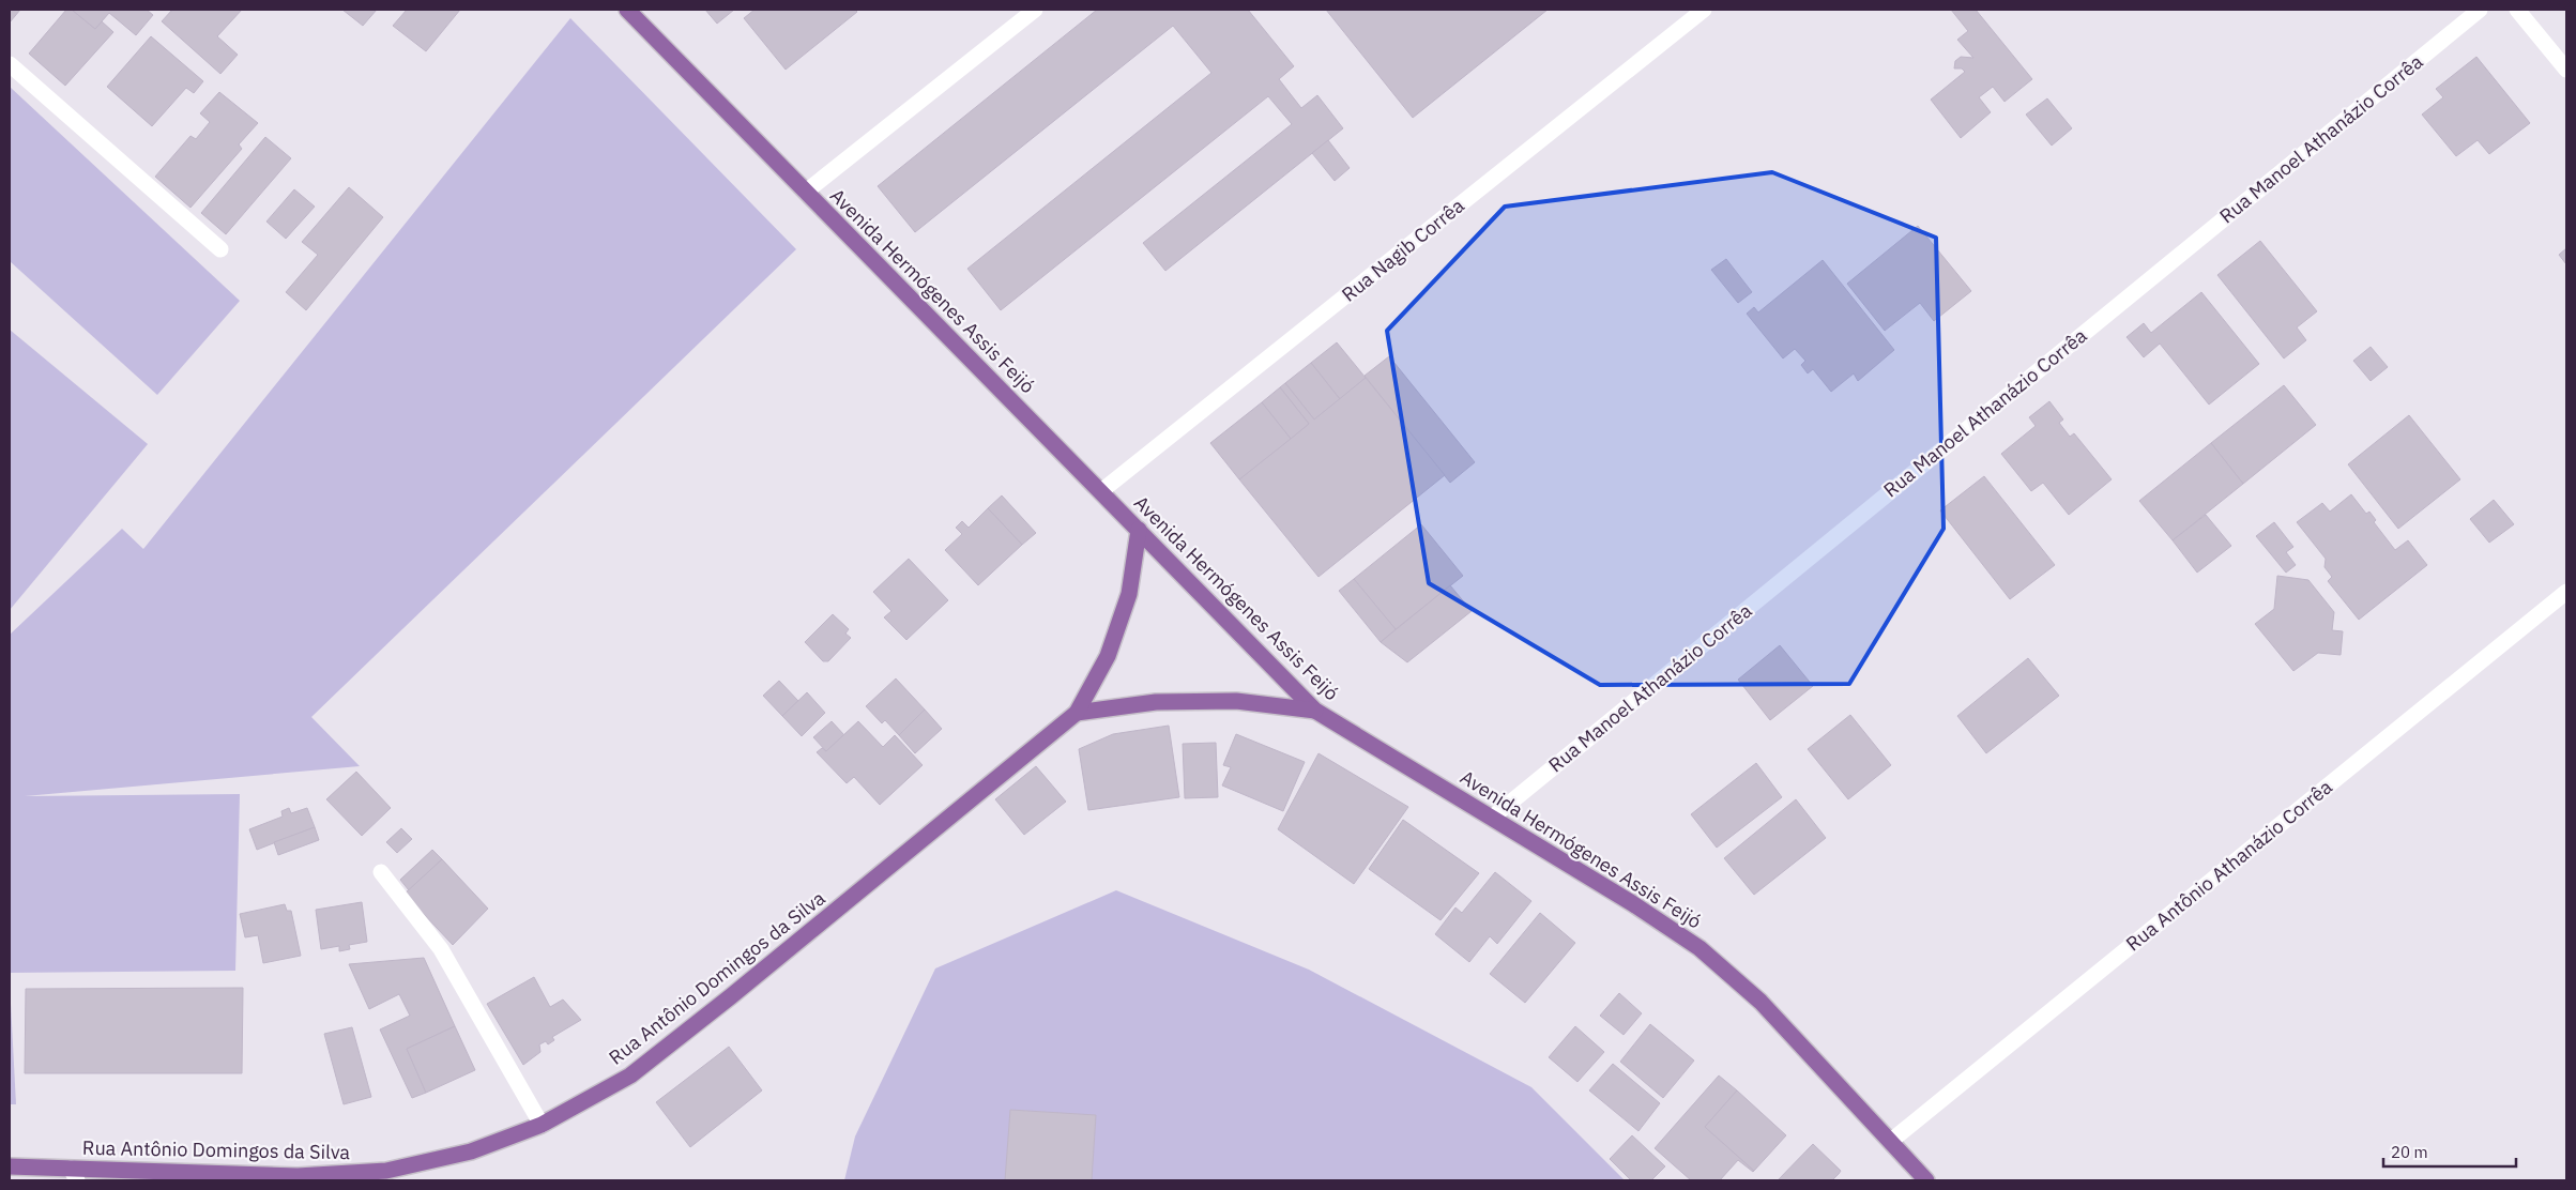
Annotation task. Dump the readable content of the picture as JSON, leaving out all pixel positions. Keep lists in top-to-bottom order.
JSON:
{
  "streets": {
    "main road": ["Avenida Hermógenes Assis Feijó", "Rua Antônio Domingos da Silva"],
    "street": ["Rua Manoel Athanázio Corrêa", "Rua Nagib Corrêa", "Rua Antônio Athanázio Corrêa"]
  },
  "crossings": [
    ["Rua Manoel Athanázio Corrêa", "Avenida Hermógenes Assis Feijó"],
    ["Rua Nagib Corrêa", "Avenida Hermógenes Assis Feijó"],
    ["Avenida Hermógenes Assis Feijó", "Rua Antônio Athanázio Corrêa"],
    ["Avenida Hermógenes Assis Feijó", "Rua Antônio Domingos da Silva"]
  ],
  "scale_bar": "20 m"
}
